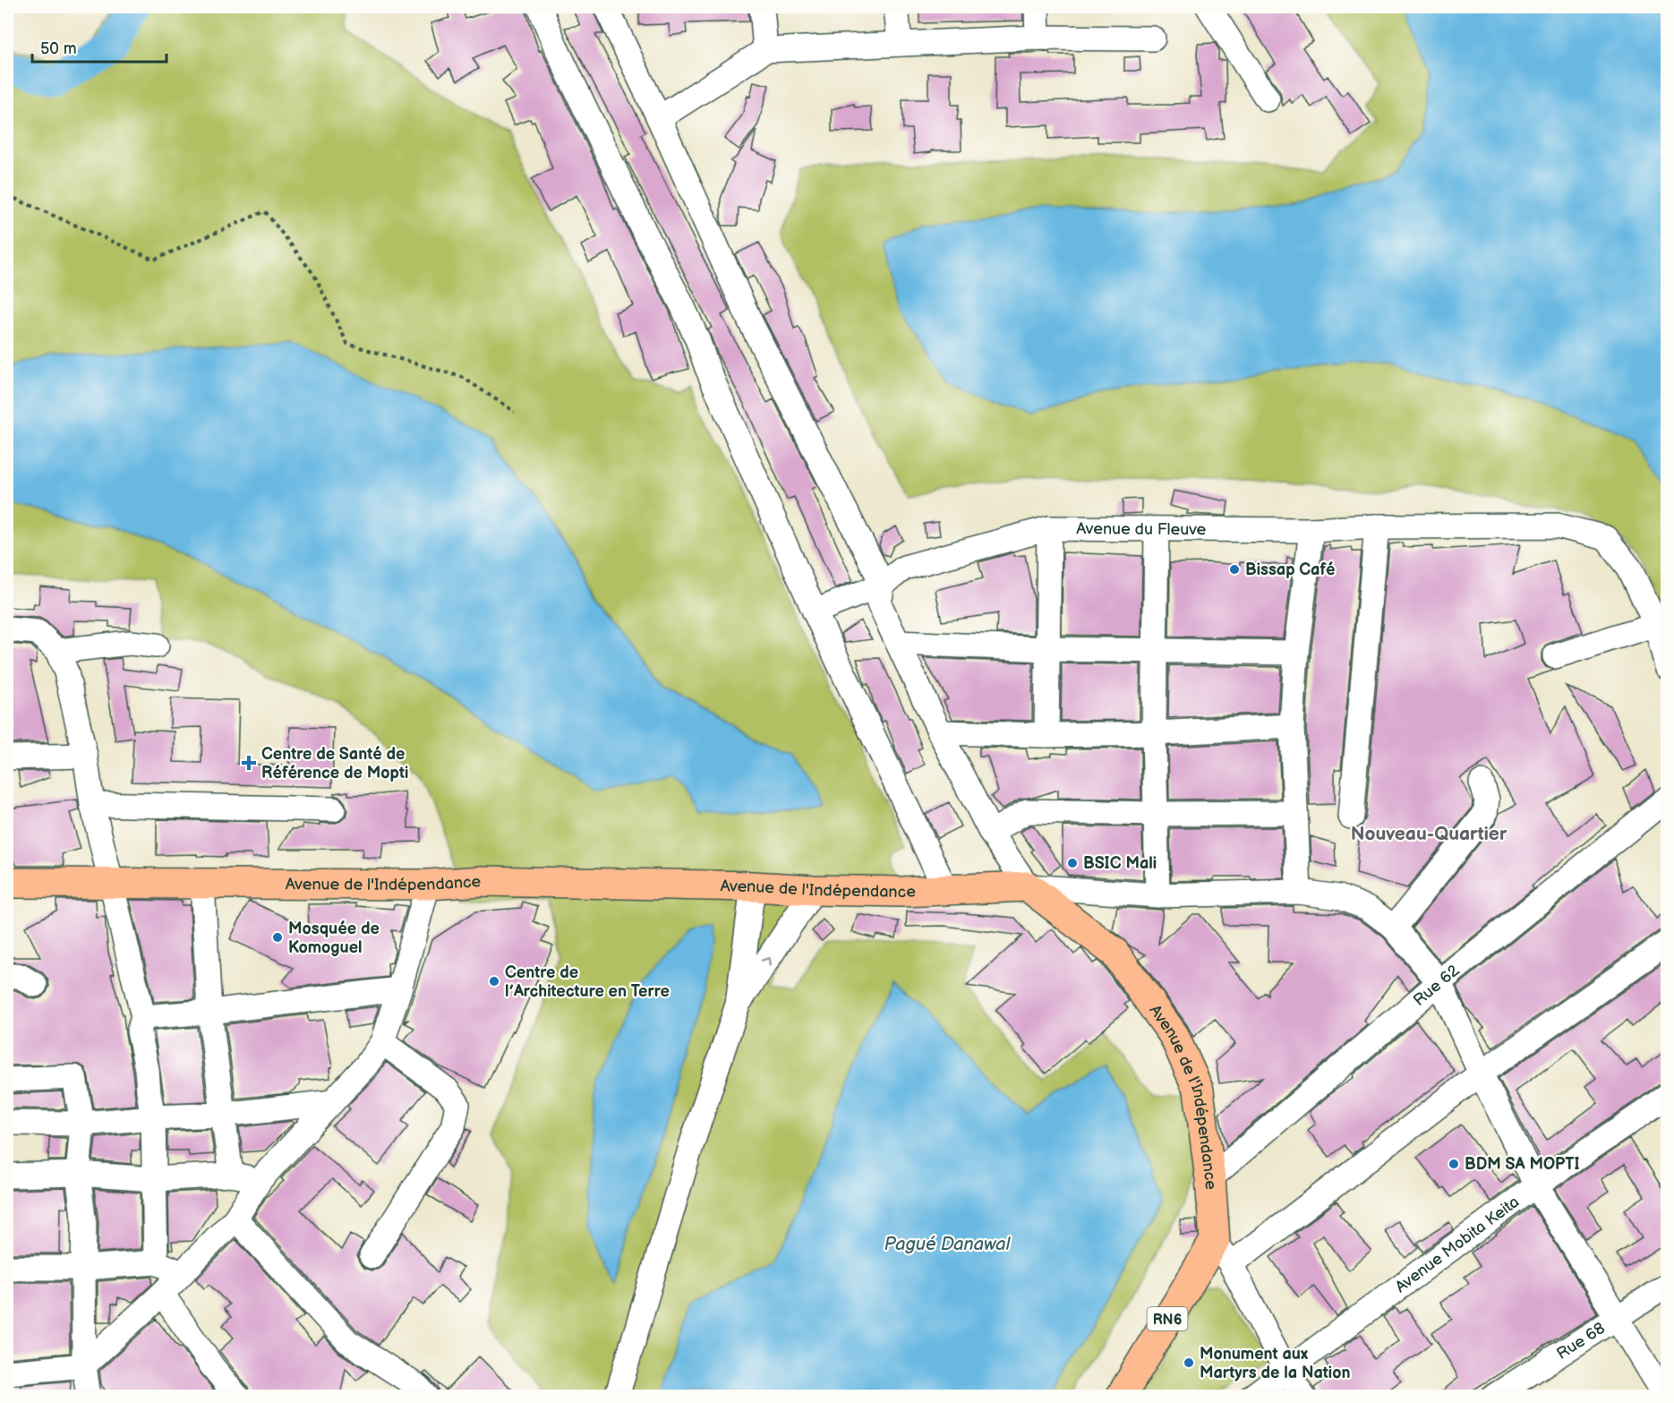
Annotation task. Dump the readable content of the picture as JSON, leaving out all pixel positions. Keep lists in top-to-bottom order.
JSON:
{
  "streets": {
    "main road": ["Avenue de l'Indépendance", "RN6"],
    "street": [
      "Avenue du Fleuve",
      "Rue 62",
      "Avenue Mobita Keita",
      "Rue 68"
    ]
  },
  "crossings": [
    ["Avenue de l'Indépendance", "Rue 62"],
    ["Avenue de l'Indépendance", "RN6"]
  ],
  "districts": ["Nouveau-Quartier"],
  "water": ["Pagué Danawal"],
  "places": {
    "other": [
      "Bissap Café",
      "BSIC Mali",
      "Mosquée de Komoguel",
      "Centre de l’Architecture en Terre",
      "BDM SA MOPTI",
      "Monument aux Martyrs de la Nation"
    ],
    "health": ["Centre de Santé de Référence de Mopti"]
  },
  "scale_bar": "50 m"
}
